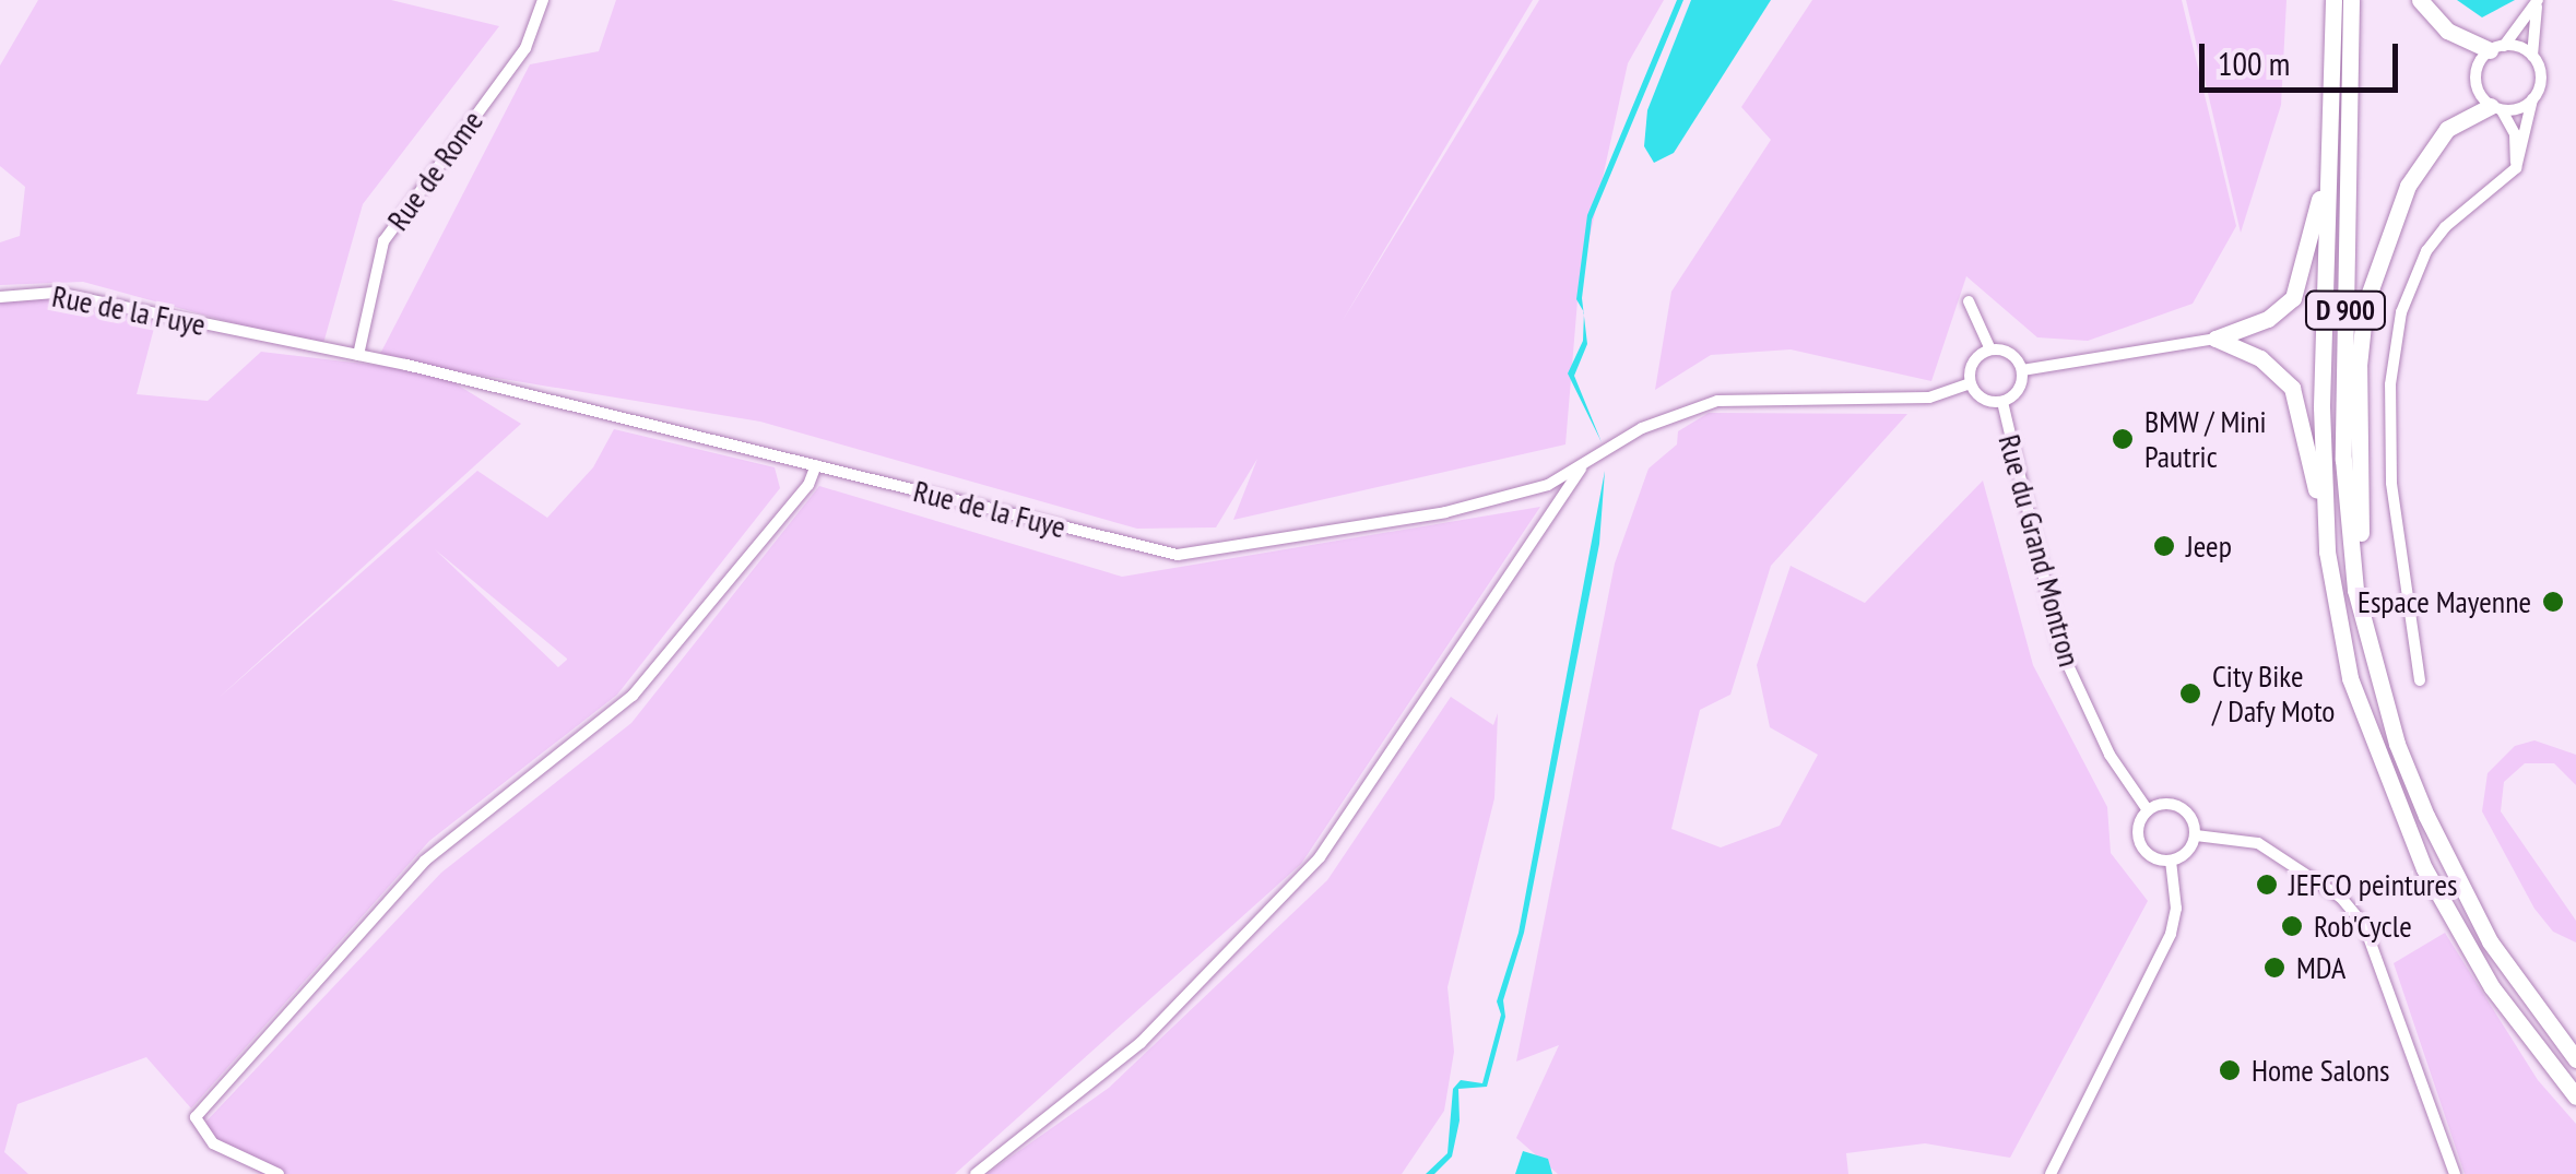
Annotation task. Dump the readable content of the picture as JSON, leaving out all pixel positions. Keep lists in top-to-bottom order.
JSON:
{
  "streets": {
    "main road": ["D 900"],
    "street": ["Rue de Rome", "Rue de la Fuye", "Rue du Grand Montron"]
  },
  "crossings": [
    ["Rue de Rome", "Rue de la Fuye"],
    ["Rue de la Fuye", "Rue du Grand Montron"]
  ],
  "places": [
    "BMW / Mini Pautric",
    "Jeep",
    "Espace Mayenne",
    "City Bike / Dafy Moto",
    "JEFCO peintures",
    "Rob'Cycle",
    "MDA",
    "Home Salons"
  ],
  "scale_bar": "100 m"
}
